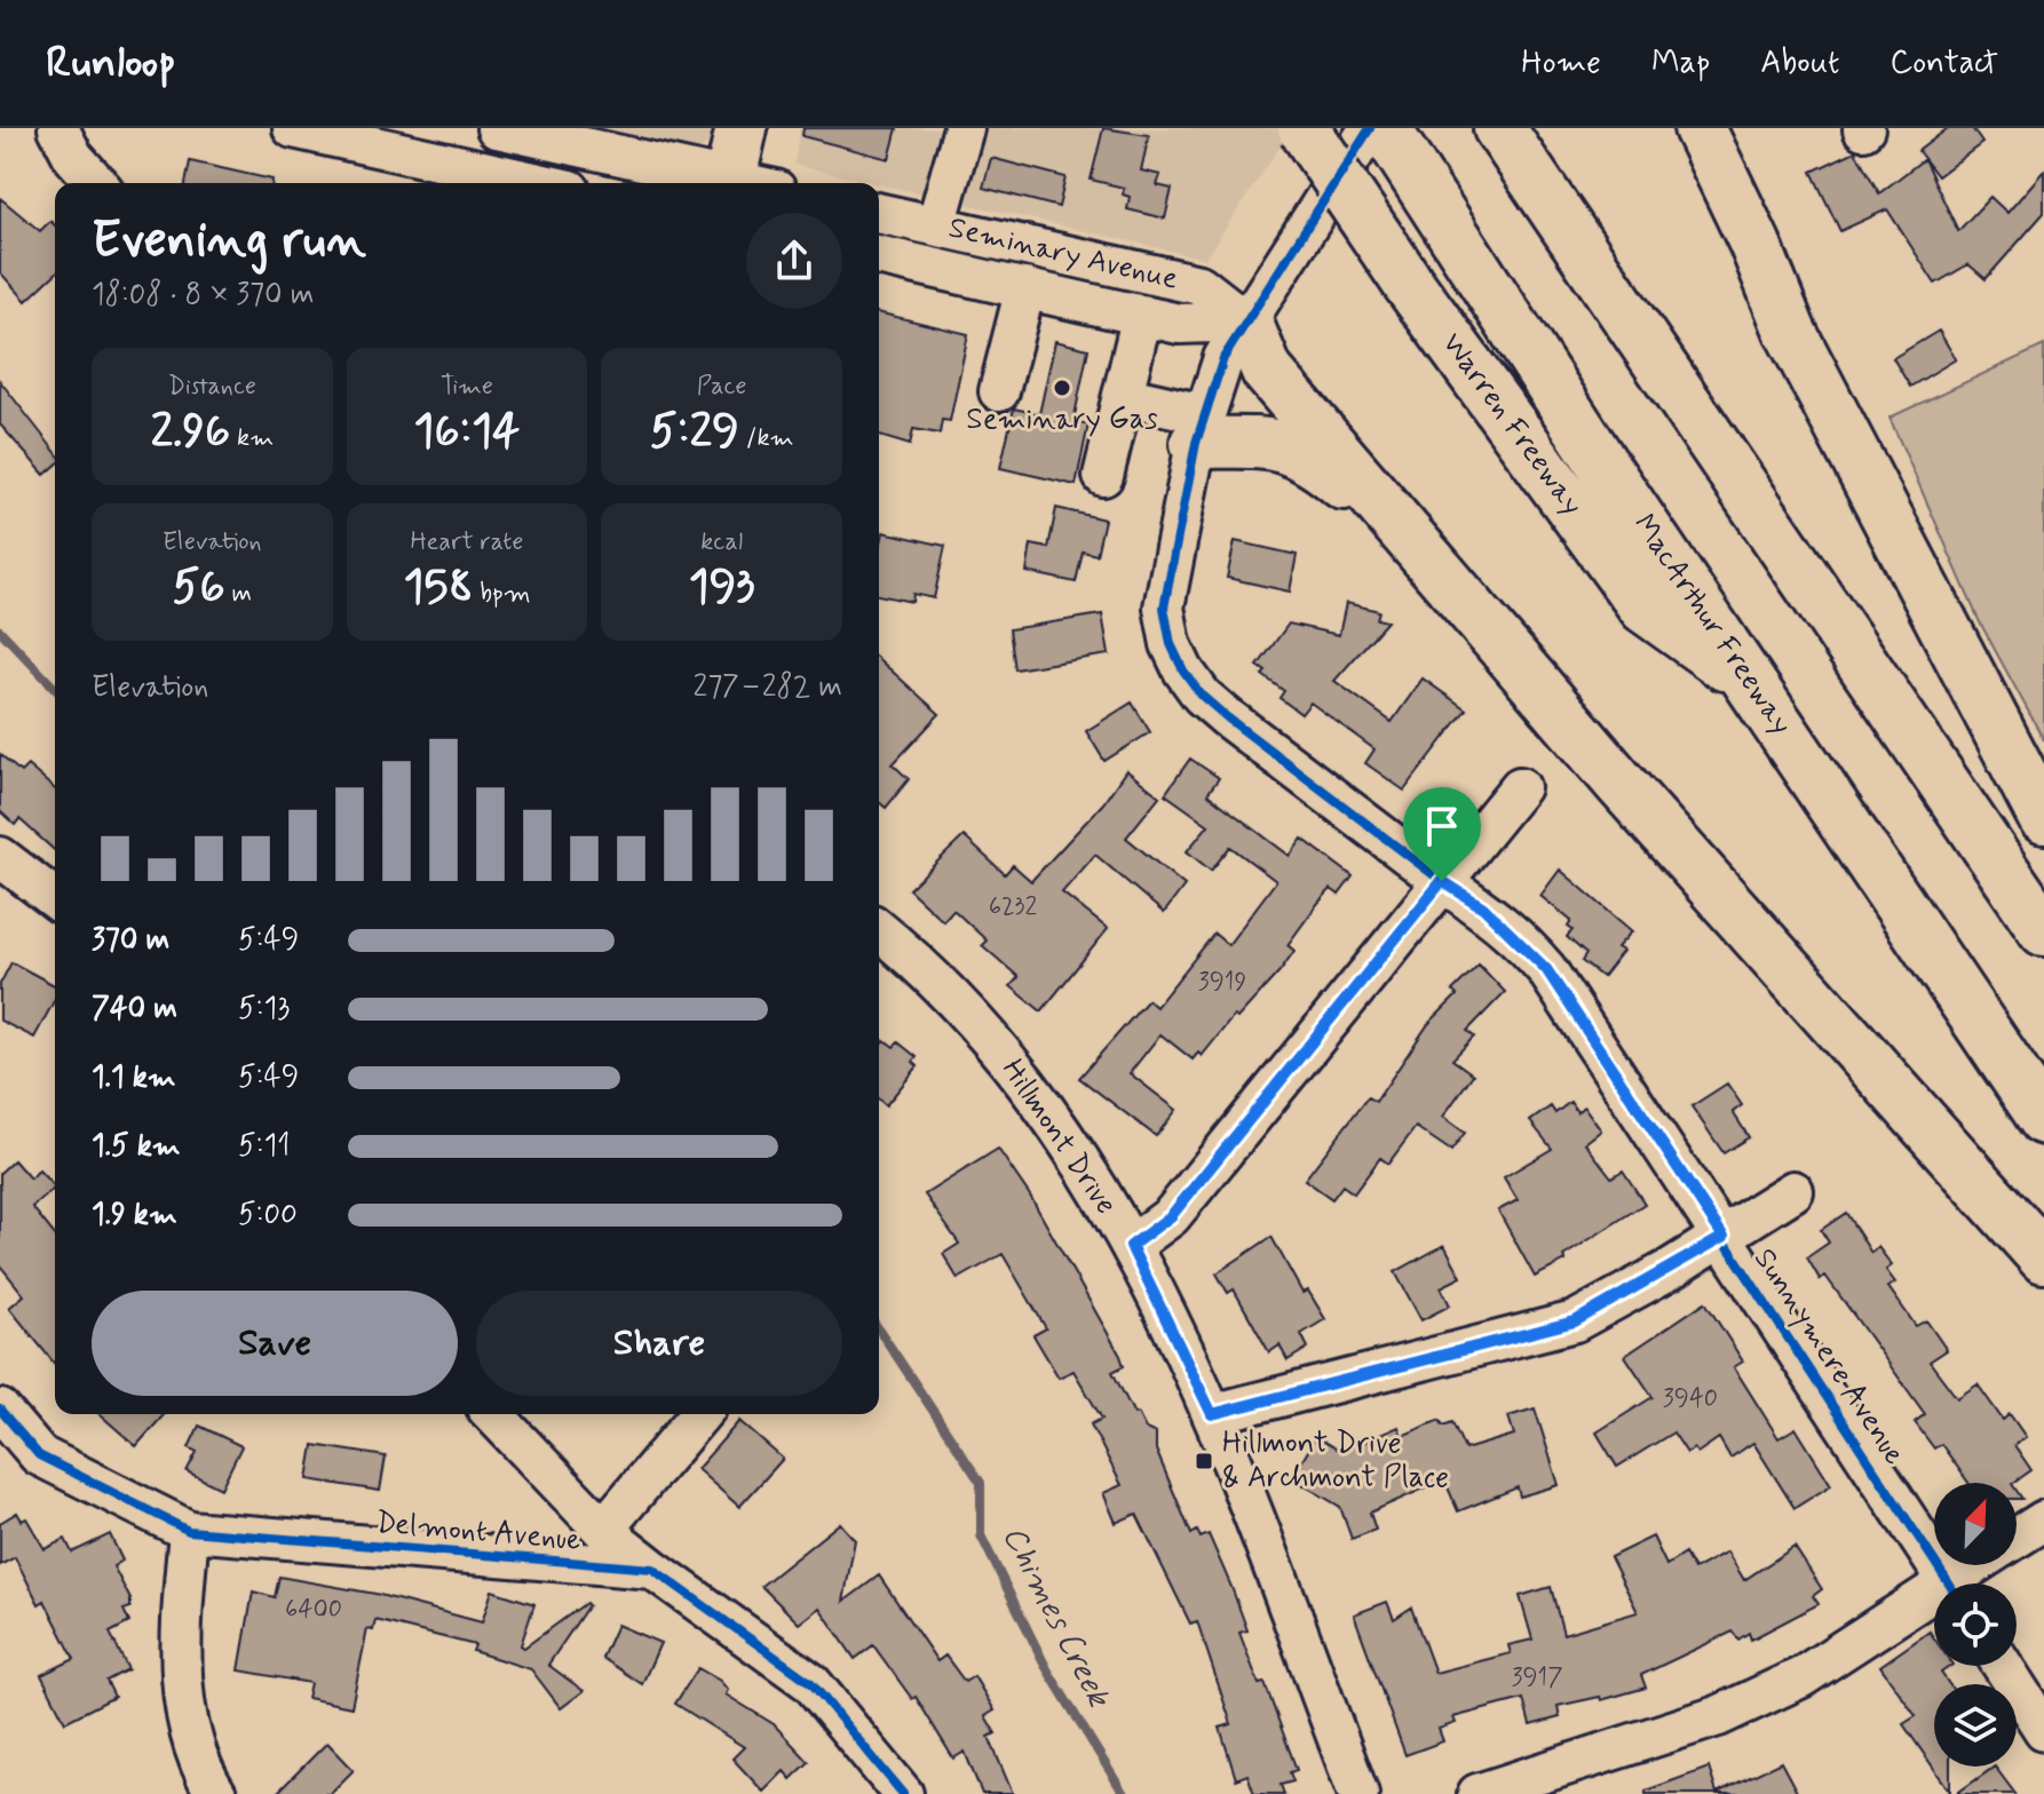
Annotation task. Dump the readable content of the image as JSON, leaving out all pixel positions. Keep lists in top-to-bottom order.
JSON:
{
  "streets": {
    "highway": ["Warren Freeway", "MacArthur Freeway"],
    "street": [
      "Seminary Avenue",
      "Hillmont Drive",
      "Sunnymere Avenue",
      "Delmont Avenue"
    ]
  },
  "crossings": [
    ["Seminary Avenue", "Sunnymere Avenue"],
    ["Warren Freeway", "MacArthur Freeway"]
  ],
  "water": ["Chimes Creek"],
  "places": {
    "other": ["Seminary Gas"],
    "transit": ["Hillmont Drive & Archmont Place"]
  },
  "house_numbers": [
    "6232",
    "3919",
    "3940",
    "6400",
    "3917"
  ],
  "north": "top right",
  "page": {
    "header": "Runloop",
    "nav": [
      "Home",
      "Map",
      "About",
      "Contact"
    ],
    "heading": ["Evening run", "18:08 · 8 × 370 m"],
    "stats": [
      ["Distance", "2.96 km"],
      ["Time", "16:14"],
      ["Pace", "5:29 /km"],
      ["Elevation", "56 m"],
      ["Heart rate", "158 bpm"],
      ["kcal", "193"]
    ],
    "chart": ["Elevation", "277–282 m"],
    "list": [
      {
        "name": "370 m",
        "note": "5:49"
      },
      {
        "name": "740 m",
        "note": "5:13"
      },
      {
        "name": "1.1 km",
        "note": "5:49"
      },
      {
        "name": "1.5 km",
        "note": "5:11"
      },
      {
        "name": "1.9 km",
        "note": "5:00"
      }
    ],
    "buttons": ["Save", "Share"]
  }
}
